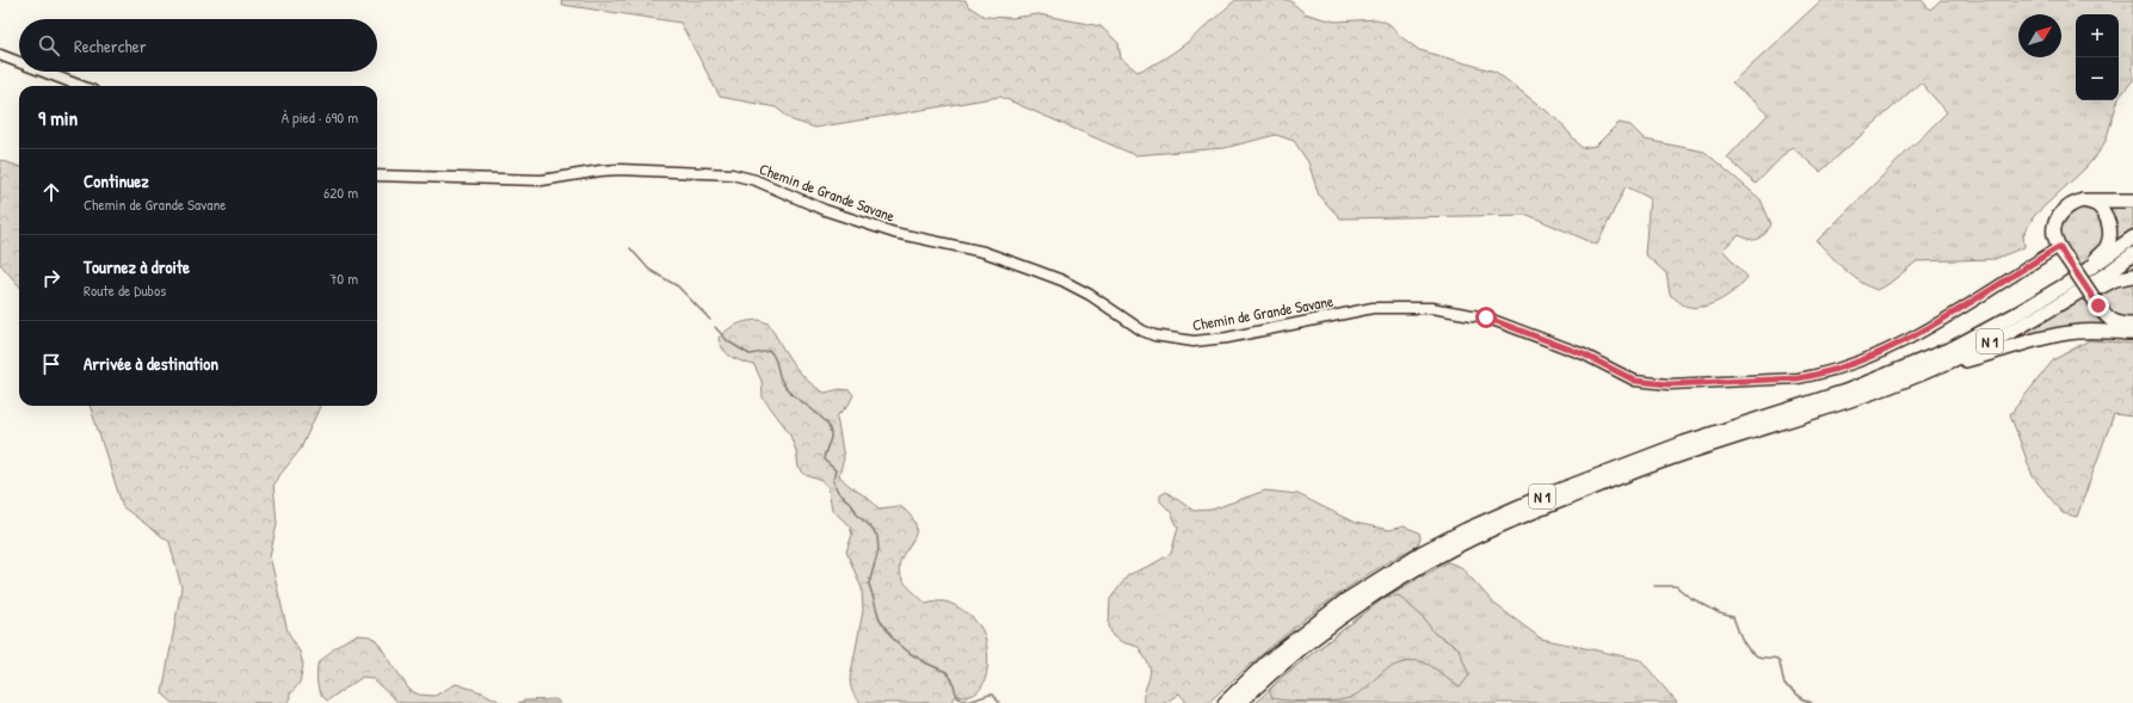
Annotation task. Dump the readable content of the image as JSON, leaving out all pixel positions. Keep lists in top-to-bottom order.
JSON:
{
  "streets": {
    "main road": ["N 1"],
    "street": ["Chemin de Grande Savane"]
  },
  "north": "top right",
  "page": {
    "map_buttons": ["+", "−"],
    "search": "Rechercher",
    "heading": ["9 min", "À pied · 690 m"],
    "list": [
      ["Continuez", "Chemin de Grande Savane", "620 m"],
      ["Tournez à droite", "Route de Dubos", "70 m"],
      "Arrivée à destination"
    ]
  }
}
